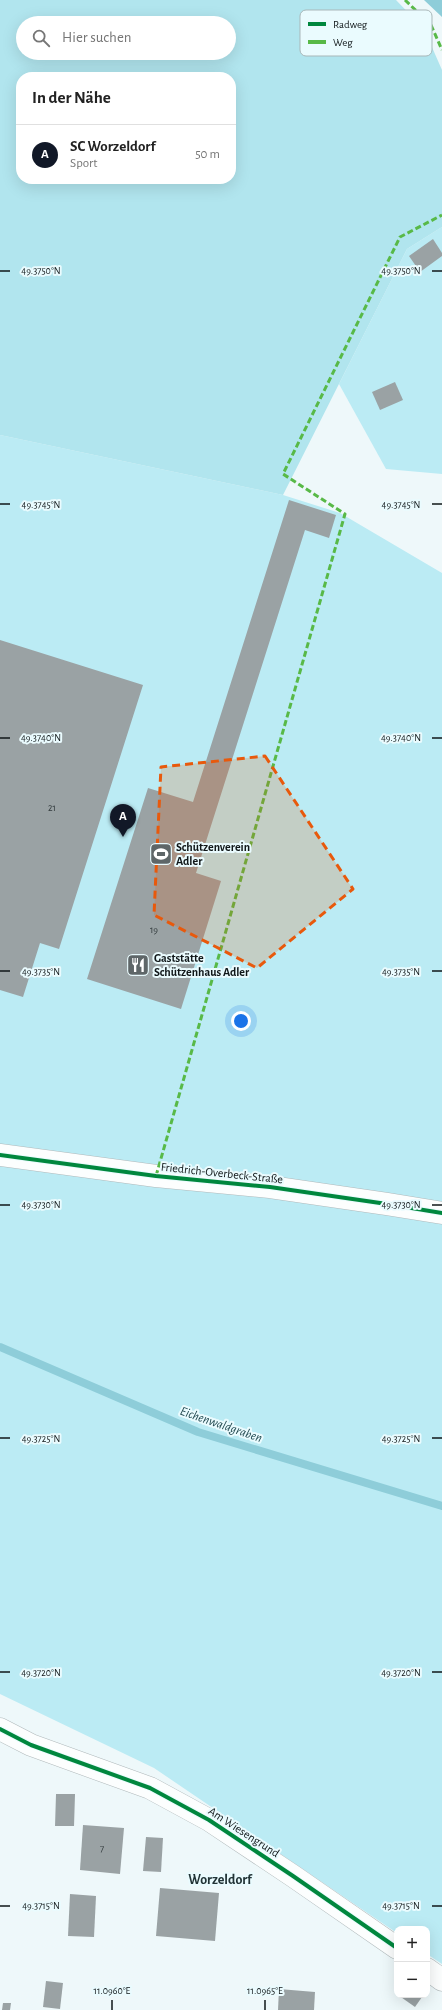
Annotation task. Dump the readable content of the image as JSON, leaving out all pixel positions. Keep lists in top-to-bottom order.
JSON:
{
  "streets": {
    "street": ["Friedrich-Overbeck-Straße", "Am Wiesengrund"]
  },
  "districts": ["Worzeldorf"],
  "water": ["Eichenwaldgraben"],
  "places": {
    "sports": ["Schützenverein Adler"],
    "restaurant": ["Gaststätte Schützenhaus Adler"]
  },
  "house_numbers": ["21", "19", "7"],
  "legend": ["Radweg", "Weg"],
  "page": {
    "search": "Hier suchen",
    "heading": "In der Nähe",
    "list": [
      {
        "mark": "A",
        "name": "SC Worzeldorf",
        "note": "Sport",
        "value": "50 m"
      }
    ],
    "pins": "A",
    "map_buttons": ["+", "−"]
  },
  "coordinates": [
    "49.3750°N",
    "49.3745°N",
    "49.3740°N",
    "49.3735°N",
    "49.3730°N",
    "49.3725°N",
    "49.3720°N",
    "49.3715°N",
    "11.0960°E",
    "11.0965°E"
  ]
}
